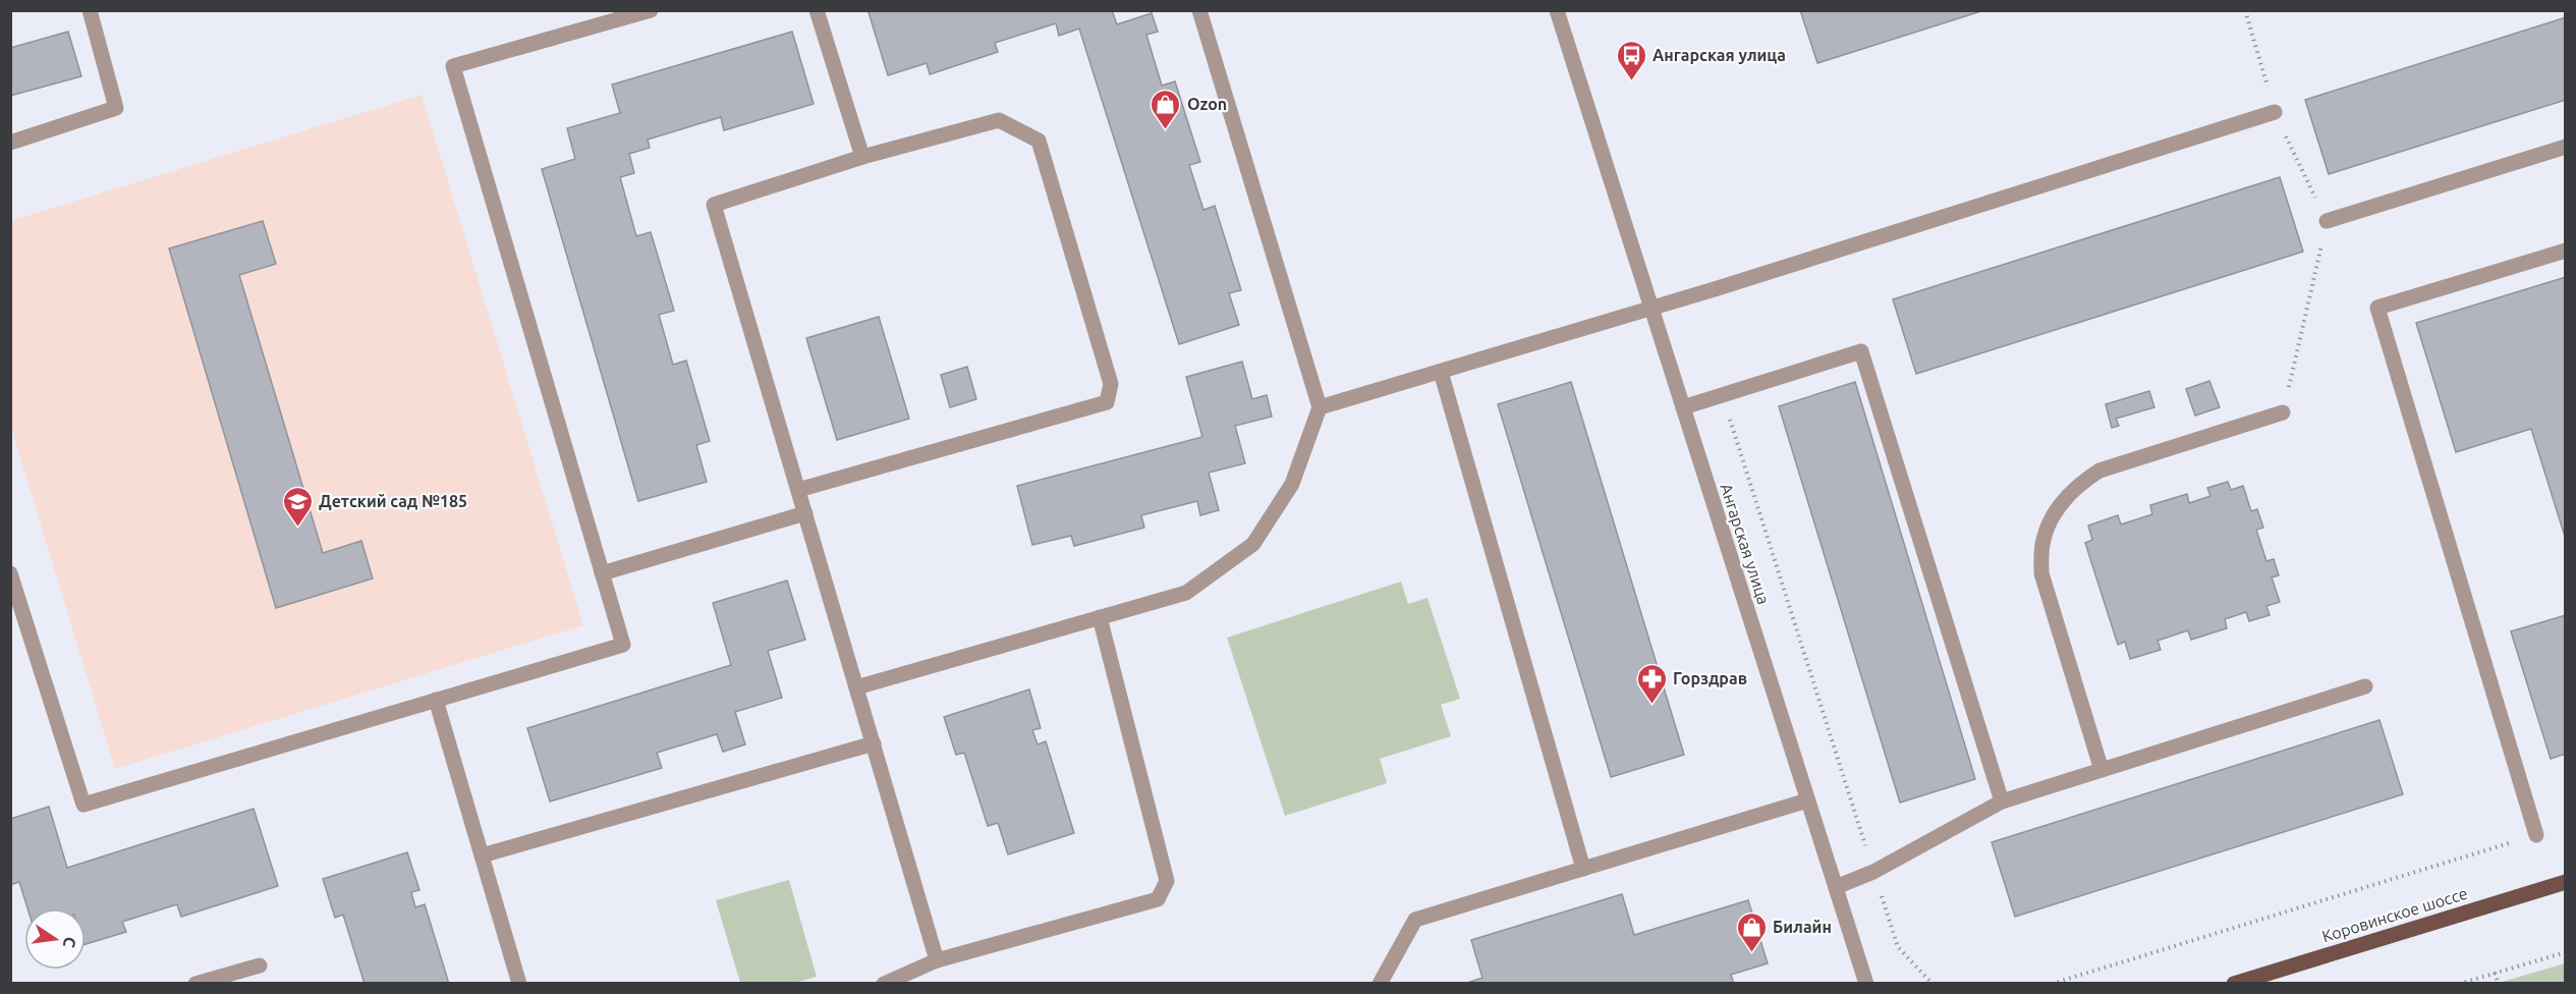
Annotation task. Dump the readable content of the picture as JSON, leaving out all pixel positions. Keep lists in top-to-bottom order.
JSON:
{
  "streets": {
    "main road": ["Коровинское шоссе"],
    "street": ["Ангарская улица"]
  },
  "places": {
    "bus stop": ["Ангарская улица"],
    "shop": ["Ozon", "Билайн"],
    "school or university": ["Детский сад №185"],
    "pharmacy": ["Горздрав"]
  },
  "north": "right"
}
